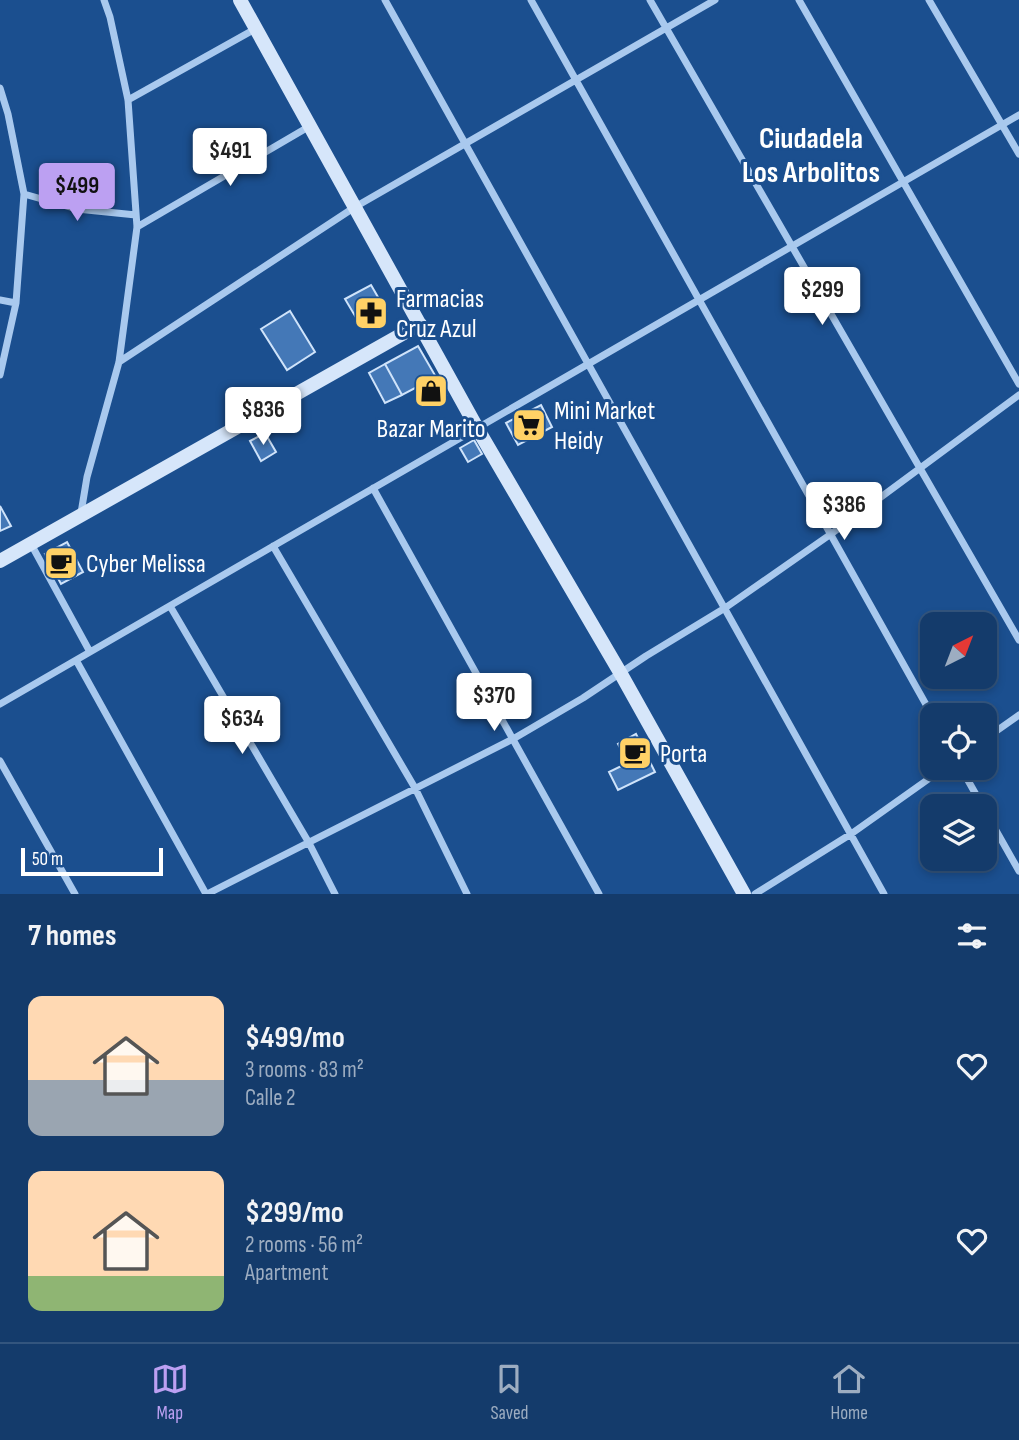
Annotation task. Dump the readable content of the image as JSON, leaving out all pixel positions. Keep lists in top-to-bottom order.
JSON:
{
  "districts": ["Ciudadela Los Arbolitos"],
  "places": {
    "pharmacy": ["Farmacias Cruz Azul"],
    "shop": ["Bazar Marito"],
    "supermarket": ["Mini Market Heidy"],
    "cafe": ["Cyber Melissa", "Porta"]
  },
  "scale_bar": "50 m",
  "north": "top right",
  "page": {
    "price": [
      "$491",
      "$499",
      "$299",
      "$836",
      "$386",
      "$370",
      "$634"
    ],
    "scale": "50 m",
    "heading": "7 homes",
    "list": [
      {
        "name": "$499/mo",
        "note": "3 rooms · 83 m² · Calle 2"
      },
      {
        "name": "$299/mo",
        "note": "2 rooms · 56 m² · Apartment"
      }
    ],
    "tabs": ["Map", "Saved", "Home"]
  }
}
